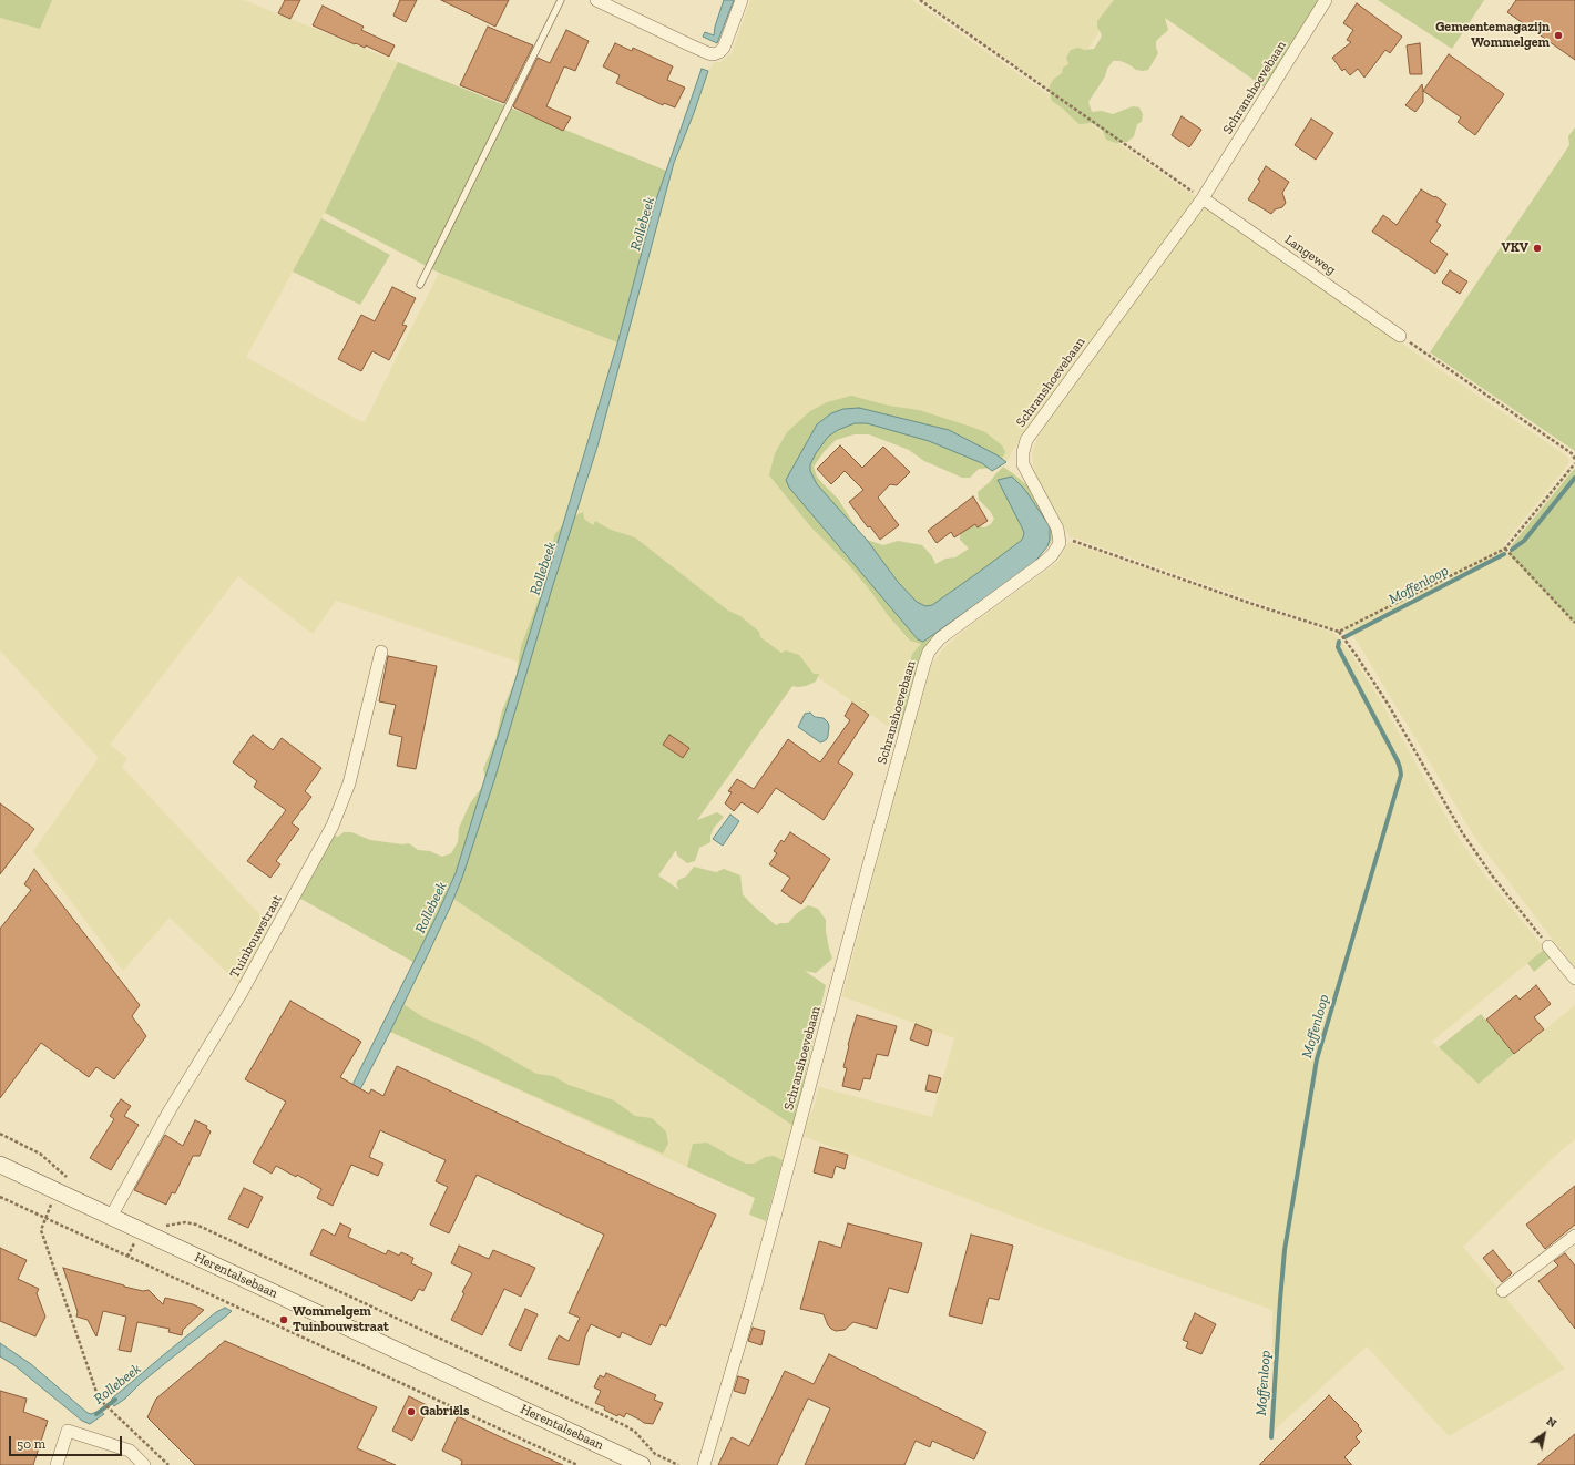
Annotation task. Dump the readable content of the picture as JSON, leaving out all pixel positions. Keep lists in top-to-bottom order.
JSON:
{
  "streets": {
    "main road": ["Herentalsebaan"],
    "street": ["Schranshoevebaan", "Langeweg", "Tuinbouwstraat"]
  },
  "crossings": [
    ["Schranshoevebaan", "Langeweg"],
    ["Tuinbouwstraat", "Herentalsebaan"]
  ],
  "water": ["Rollebeek", "Moffenloop"],
  "places": [
    "Gemeentemagazijn Wommelgem",
    "VKV",
    "Wommelgem Tuinbouwstraat",
    "Gabriëls"
  ],
  "scale_bar": "50 m",
  "north": "top right"
}
